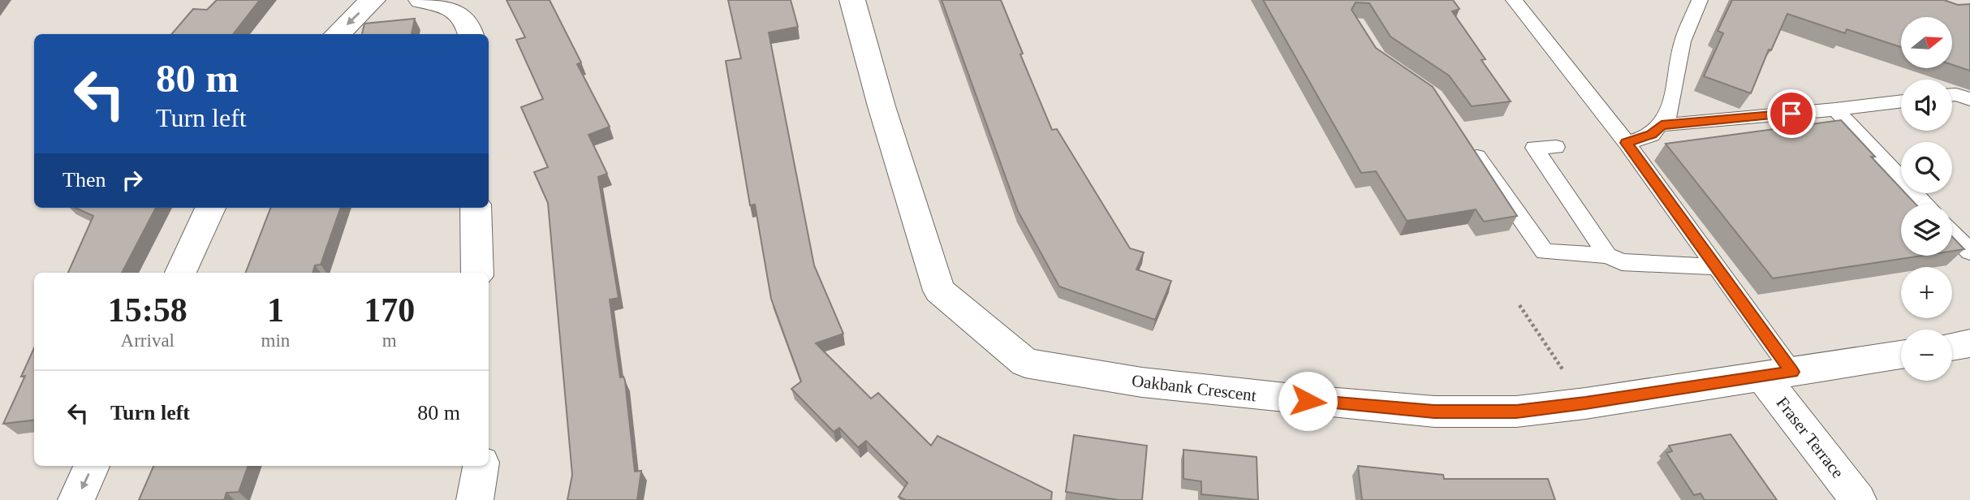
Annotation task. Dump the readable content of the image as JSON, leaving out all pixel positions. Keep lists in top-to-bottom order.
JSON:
{
  "streets": {
    "street": ["Oakbank Crescent", "Fraser Terrace"]
  },
  "crossings": [
    ["Oakbank Crescent", "Fraser Terrace"]
  ],
  "north": "right",
  "page": {
    "map_buttons": ["+", "−"],
    "turn": ["80 m", "Turn left"],
    "then": "Then",
    "eta": [
      "15:58",
      "Arrival",
      "1",
      "min",
      "170",
      "m"
    ],
    "list": [
      {
        "name": "Turn left",
        "value": "80 m"
      }
    ]
  }
}
